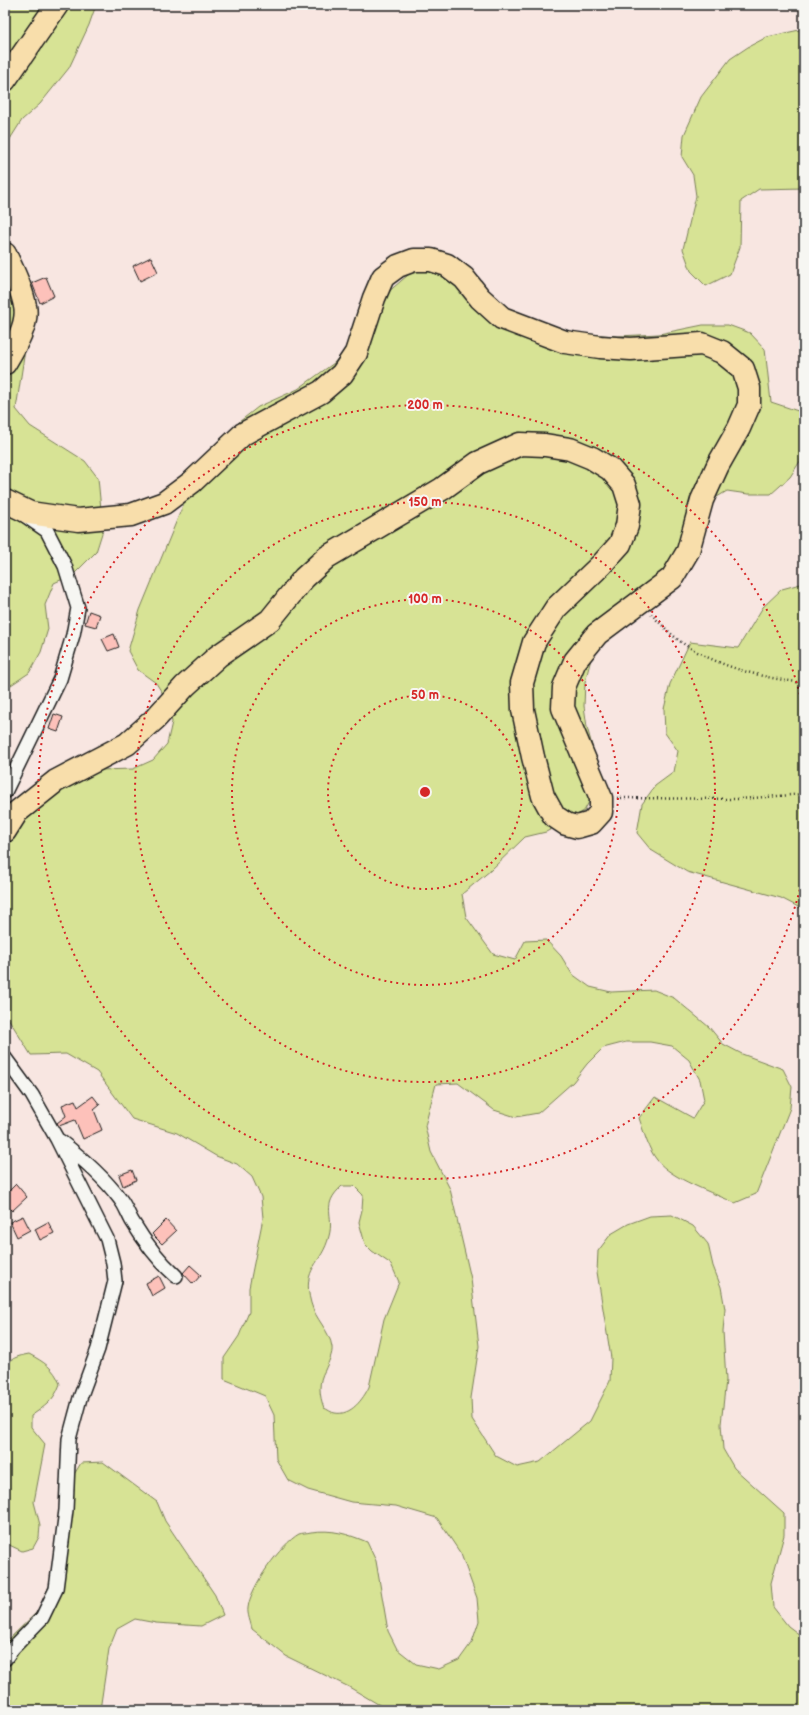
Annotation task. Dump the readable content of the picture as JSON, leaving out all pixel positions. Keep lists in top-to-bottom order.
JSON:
{
  "rings": [
    "200 m",
    "150 m",
    "100 m",
    "50 m"
  ]
}
